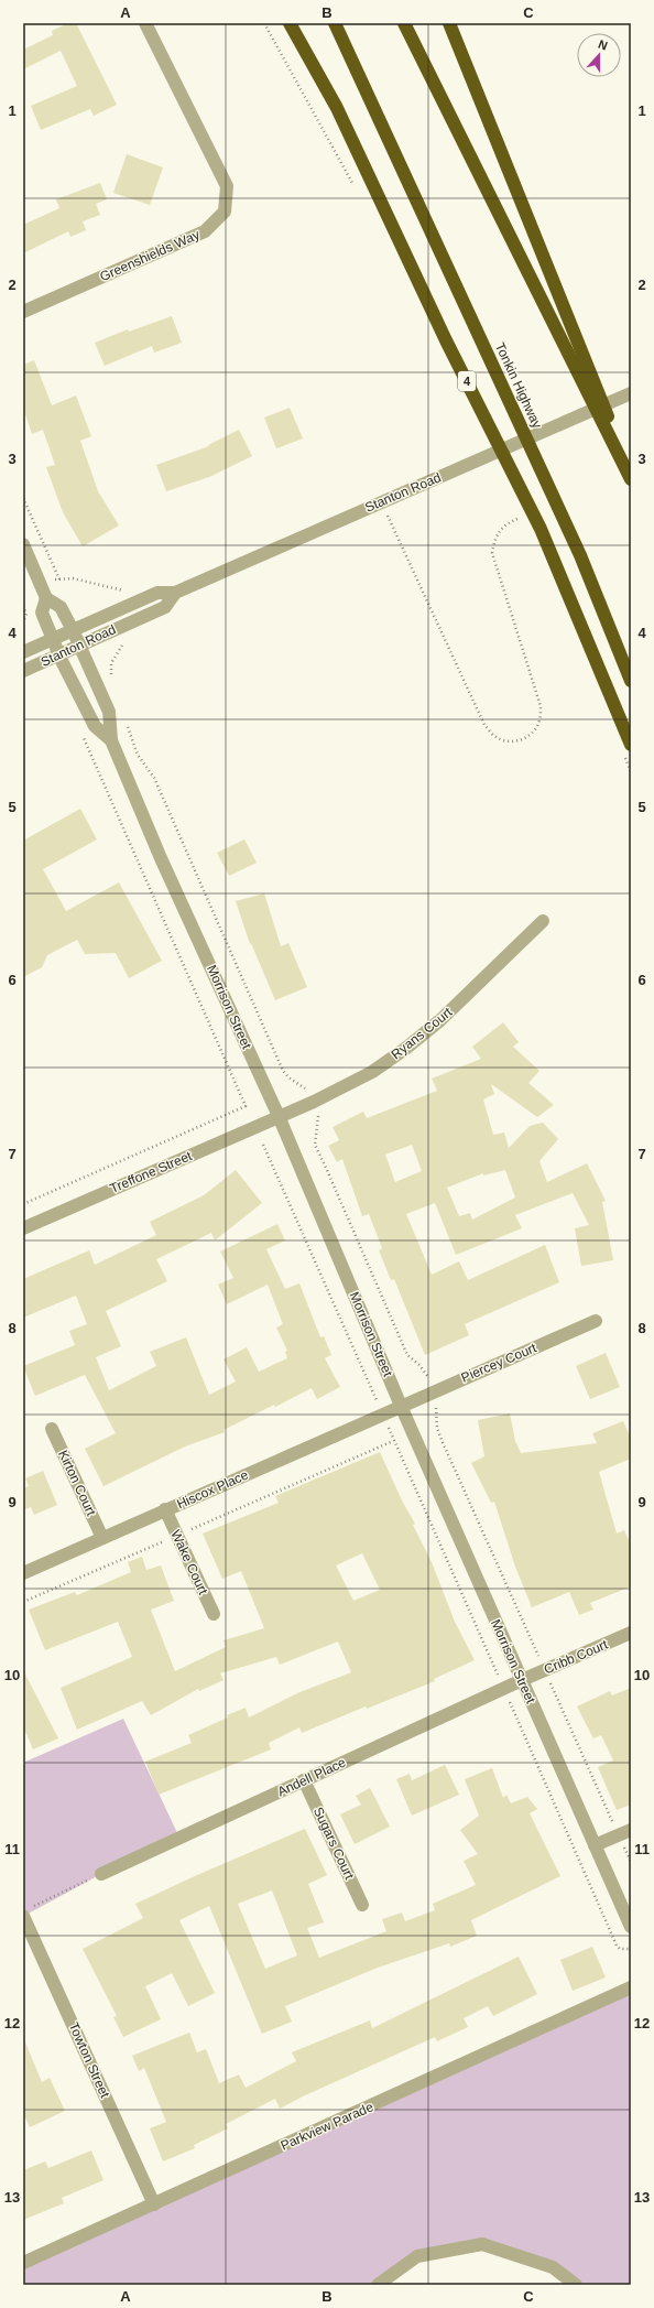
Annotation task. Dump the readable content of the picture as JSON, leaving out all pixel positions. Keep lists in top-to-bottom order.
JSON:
{
  "streets": {
    "highway": ["4", "Tonkin Highway"],
    "street": [
      "Greenshields Way",
      "Stanton Road",
      "Morrison Street",
      "Ryans Court",
      "Treffone Street",
      "Piercey Court",
      "Kirton Court",
      "Hiscox Place",
      "Wake Court",
      "Cribb Court",
      "Andell Place",
      "Sugars Court",
      "Towton Street",
      "Parkview Parade"
    ]
  },
  "crossings": [
    ["Stanton Road", "Morrison Street"],
    ["Morrison Street", "Ryans Court"],
    ["Morrison Street", "Treffone Street"],
    ["Morrison Street", "Piercey Court"],
    ["Morrison Street", "Hiscox Place"],
    ["Morrison Street", "Cribb Court"],
    ["Morrison Street", "Andell Place"],
    ["Ryans Court", "Treffone Street"],
    ["Piercey Court", "Hiscox Place"],
    ["Kirton Court", "Hiscox Place"],
    ["Hiscox Place", "Wake Court"],
    ["Cribb Court", "Andell Place"],
    ["Andell Place", "Sugars Court"],
    ["Towton Street", "Parkview Parade"]
  ],
  "north": "top",
  "grid": {
    "columns": ["A", "B", "C"],
    "rows": [
      "1",
      "2",
      "3",
      "4",
      "5",
      "6",
      "7",
      "8",
      "9",
      "10",
      "11",
      "12",
      "13"
    ]
  }
}
